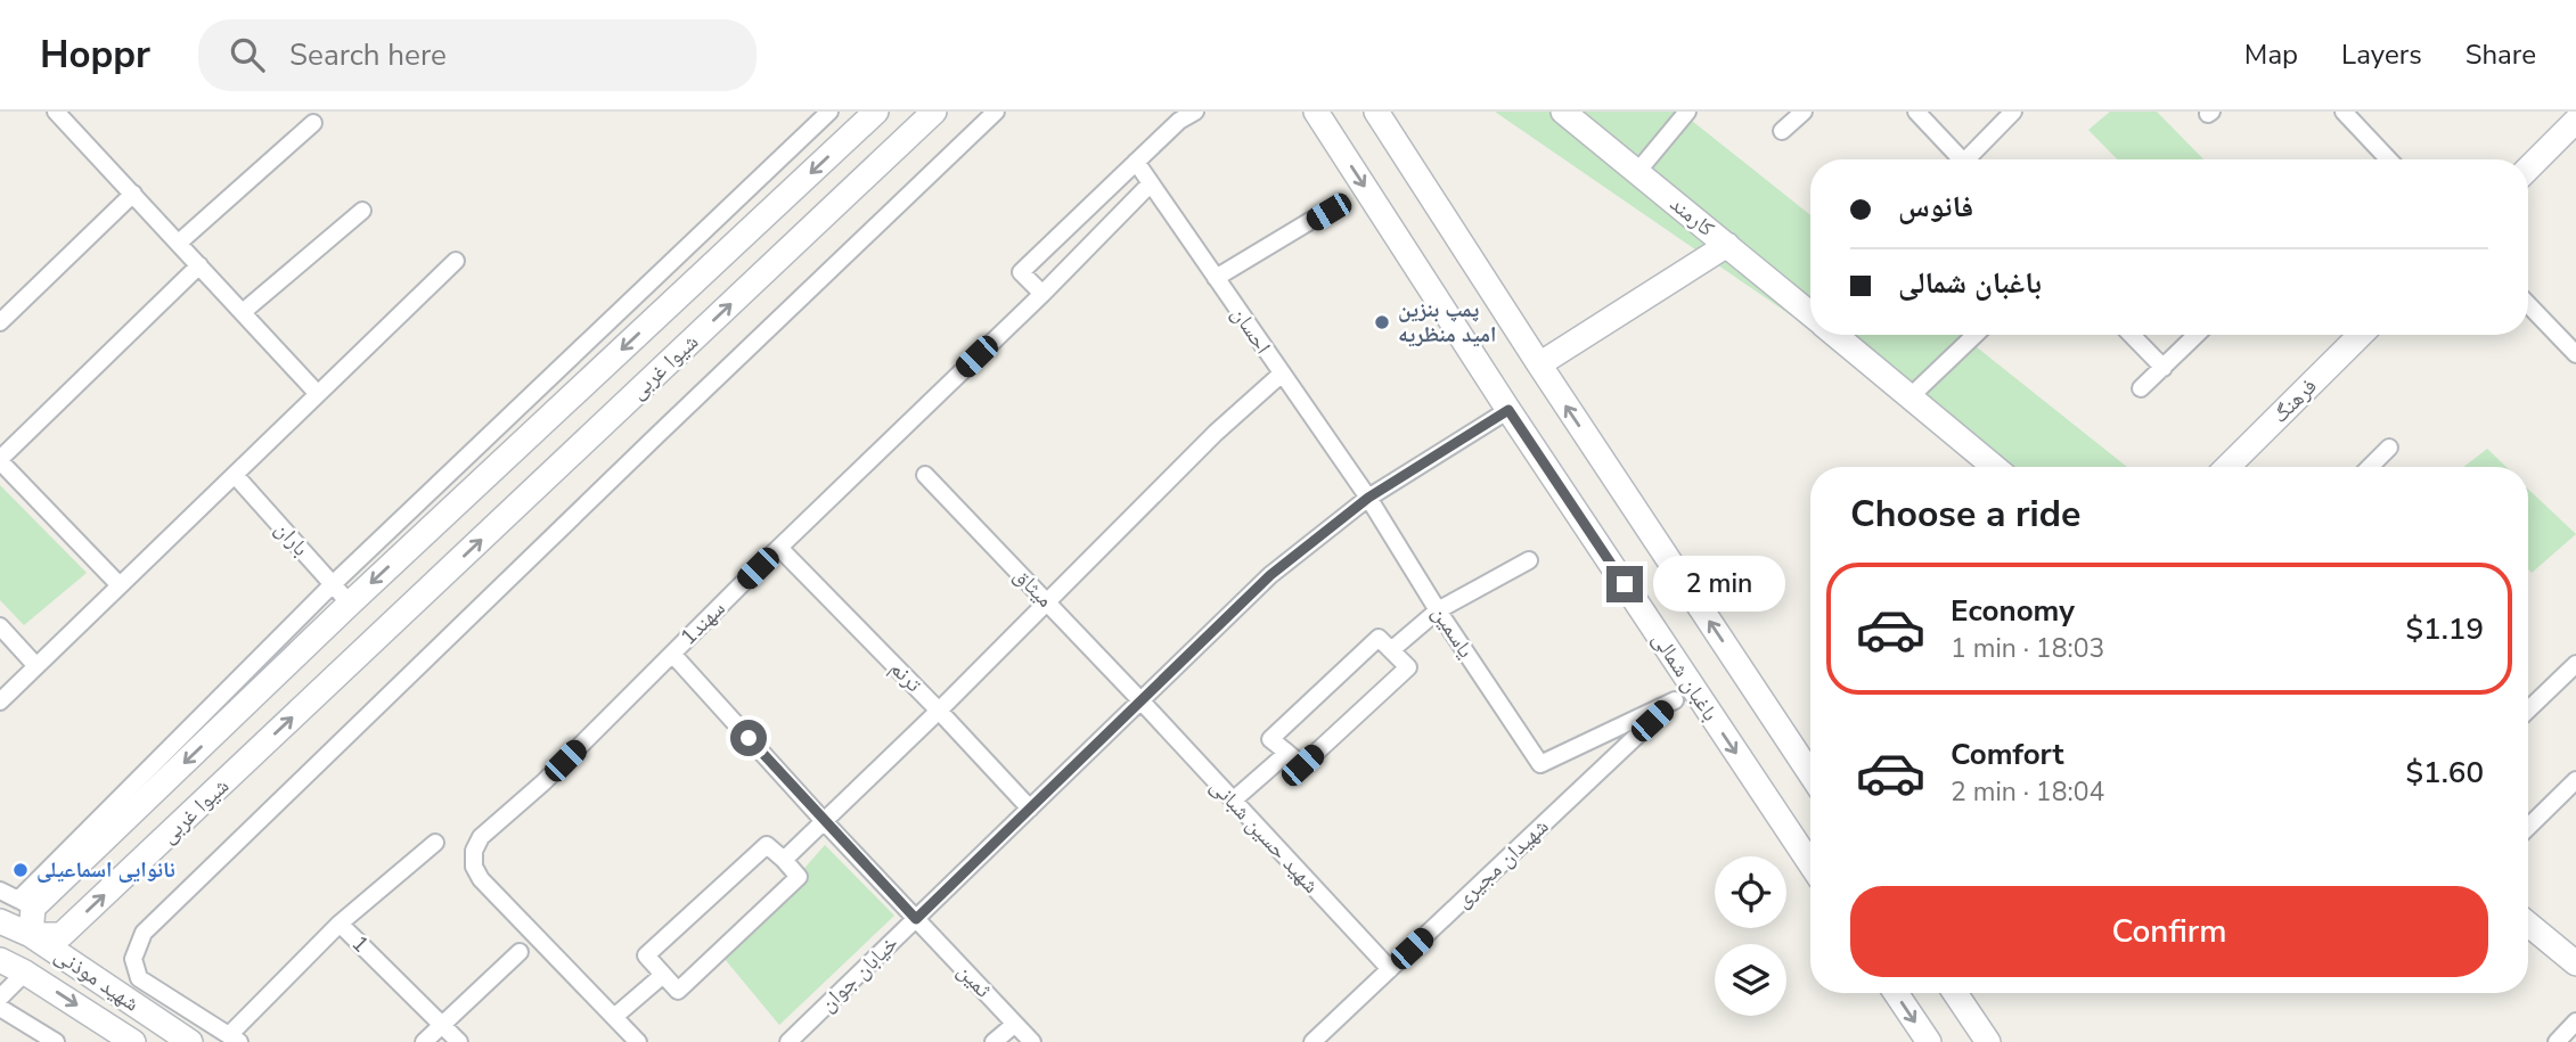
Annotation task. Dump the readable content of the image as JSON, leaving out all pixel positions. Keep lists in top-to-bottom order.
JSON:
{
  "streets": {
    "street": [
      "کارمند",
      "احسان",
      "شیوا غربی",
      "فرهنگ",
      "باران",
      "میثاق",
      "1سهند",
      "یاسمین",
      "ترنم",
      "باغبان شمالی",
      "شهید حسین شبانی",
      "شهیدان مجیری",
      "1",
      "خیابان جوان",
      "شهید موذنی",
      "ثمین"
    ]
  },
  "crossings": [
    ["احسان", "1سهند"],
    ["احسان", "یاسمین"],
    ["احسان", "خیابان جوان"],
    ["شیوا غربی", "باران"],
    ["شیوا غربی", "شهید موذنی"],
    ["میثاق", "شهید حسین شبانی"],
    ["میثاق", "خیابان جوان"],
    ["1سهند", "ترنم"],
    ["1سهند", "ثمین"],
    ["یاسمین", "باغبان شمالی"],
    ["یاسمین", "شهیدان مجیری"],
    ["یاسمین", "خیابان جوان"],
    ["ترنم", "خیابان جوان"],
    ["باغبان شمالی", "شهیدان مجیری"],
    ["باغبان شمالی", "خیابان جوان"],
    ["شهید حسین شبانی", "شهیدان مجیری"],
    ["شهید حسین شبانی", "خیابان جوان"],
    ["خیابان جوان", "ثمین"]
  ],
  "places": ["پمپ بنزین امید منظریه", "نانوایی اسماعیلی"],
  "page": {
    "header": "Hoppr",
    "search": "Search here",
    "nav": ["Map", "Layers", "Share"],
    "banner": ["فانوس", "باغبان شمالی"],
    "heading": "Choose a ride",
    "bubble": "2 min",
    "list": [
      {
        "name": "Economy",
        "note": "1 min · 18:03",
        "value": "$1.19"
      },
      {
        "name": "Comfort",
        "note": "2 min · 18:04",
        "value": "$1.60"
      }
    ],
    "buttons": "Confirm"
  }
}
